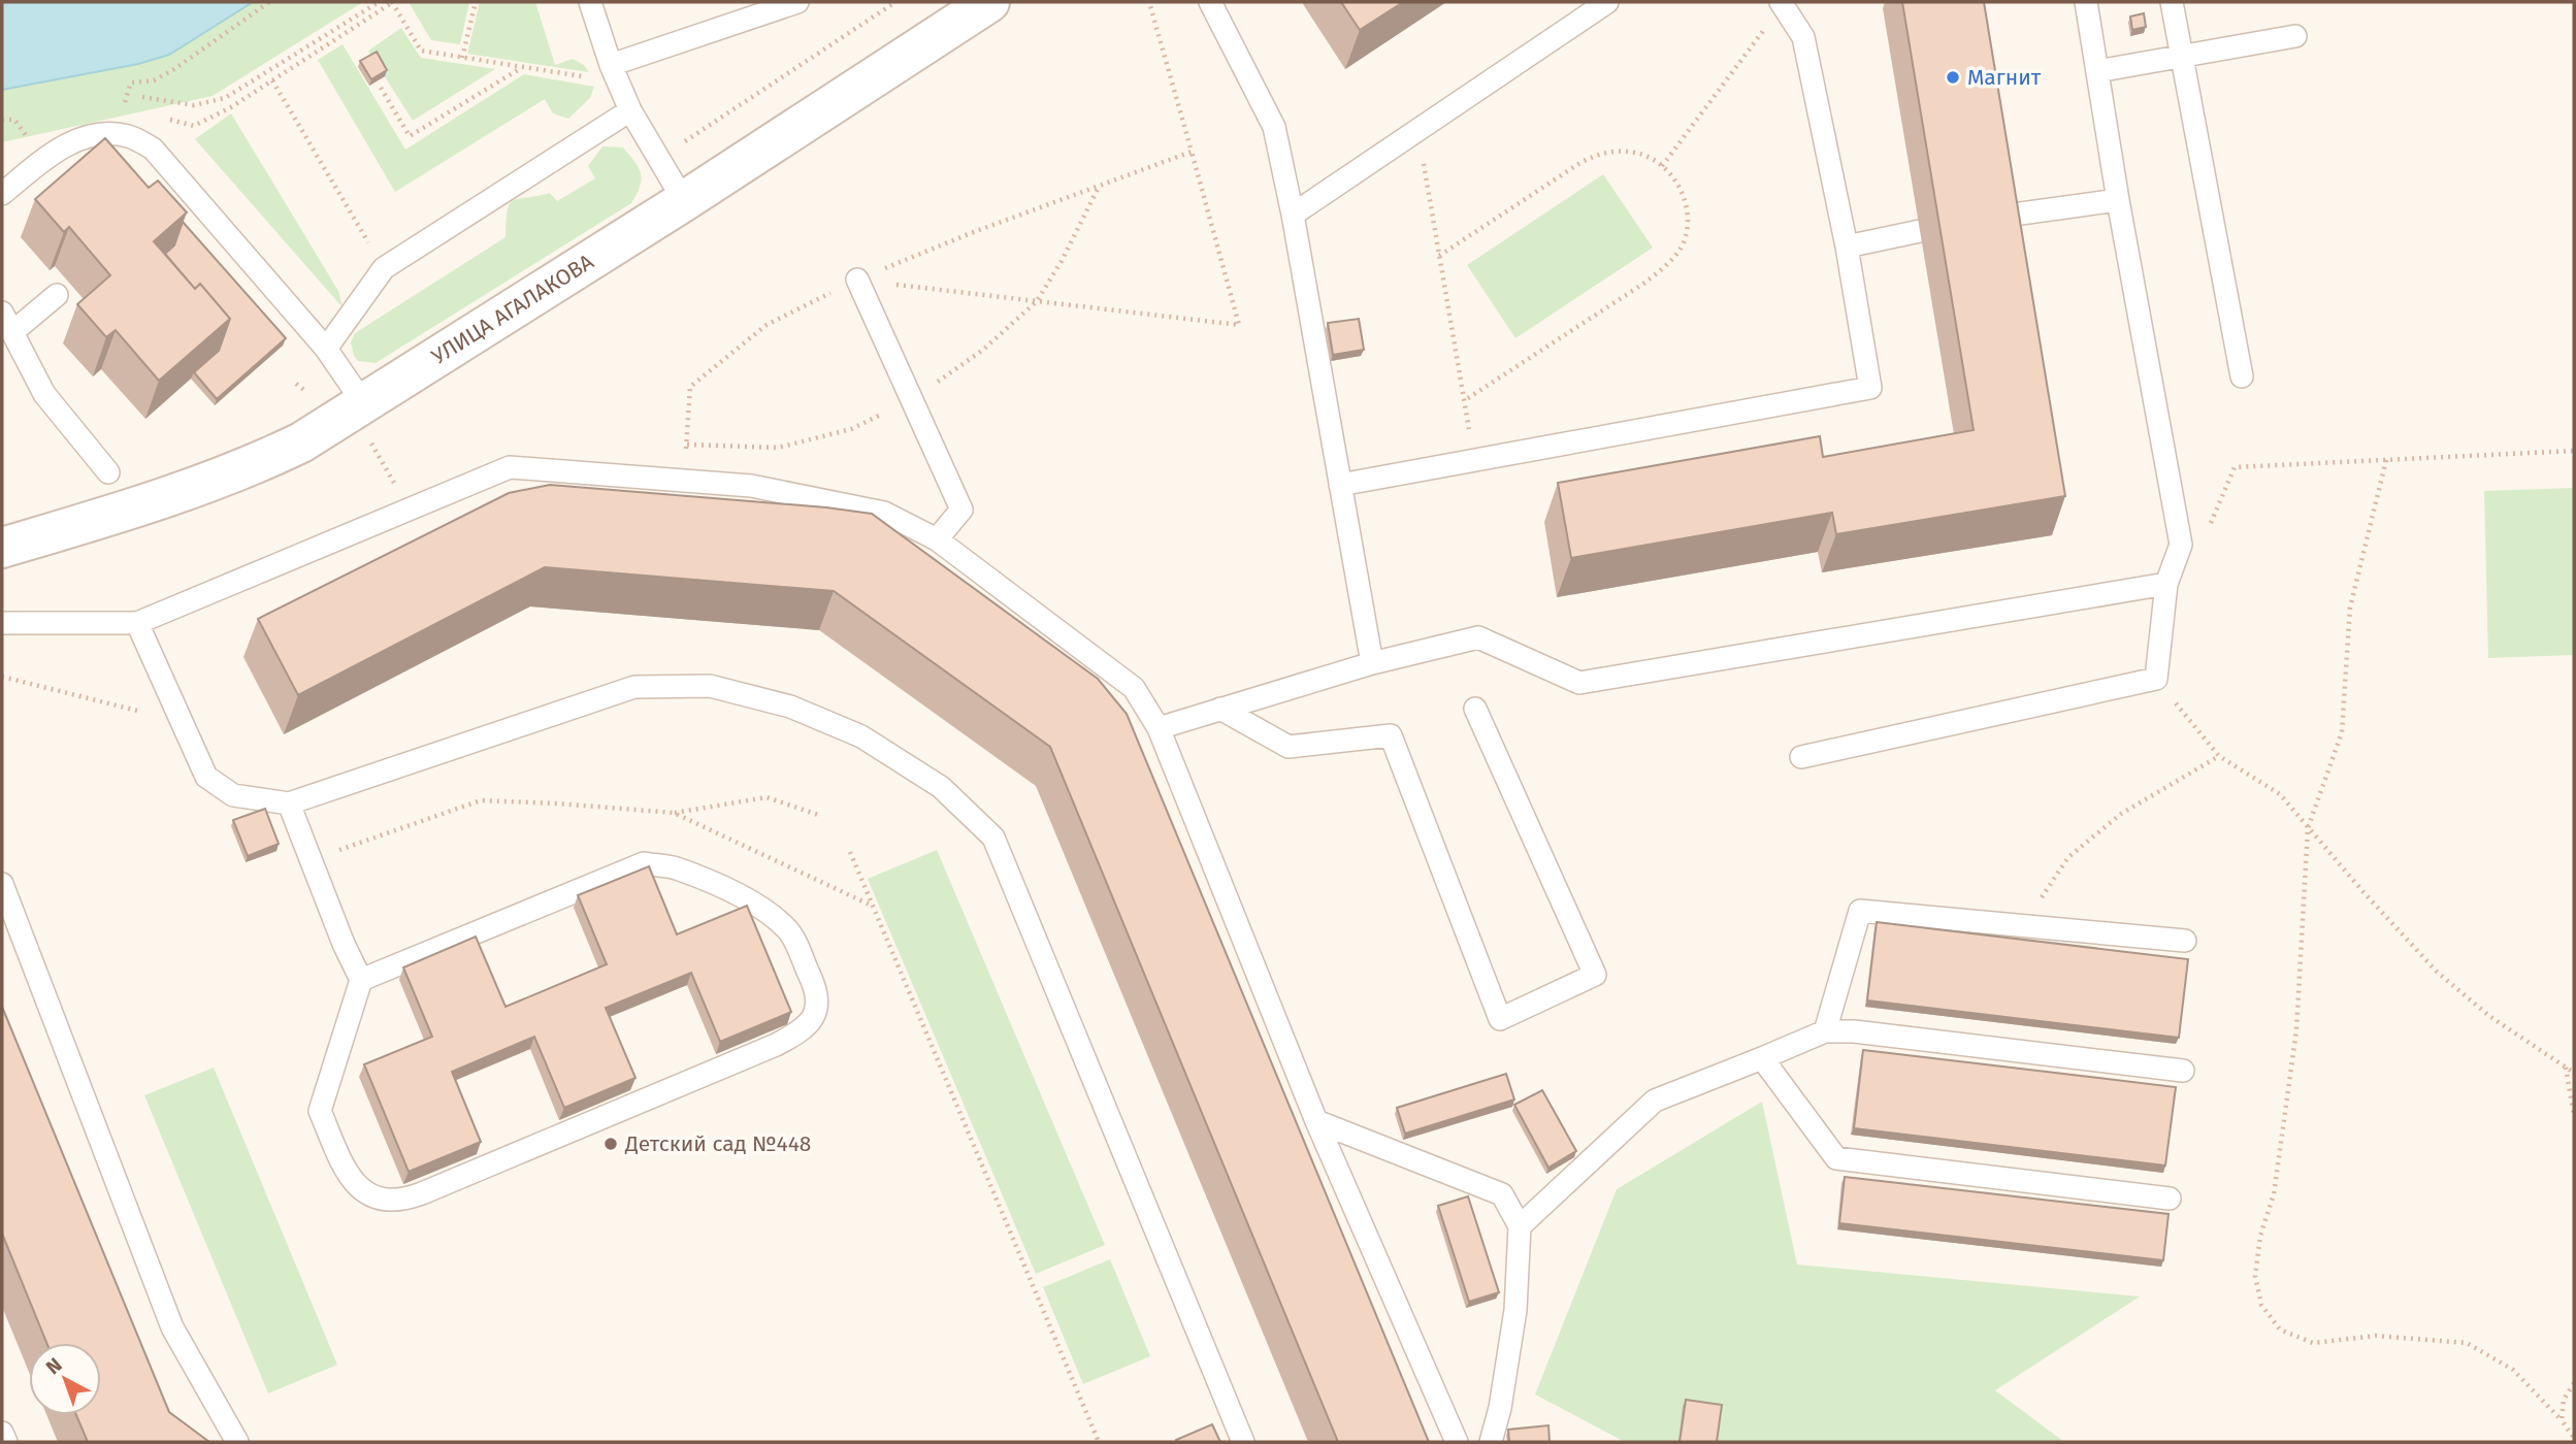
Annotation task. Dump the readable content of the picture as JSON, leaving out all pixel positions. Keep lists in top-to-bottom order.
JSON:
{
  "streets": {
    "street": ["УЛИЦА АГАЛАКОВА"]
  },
  "places": ["Магнит", "Детский сад №448"],
  "north": "top left"
}
